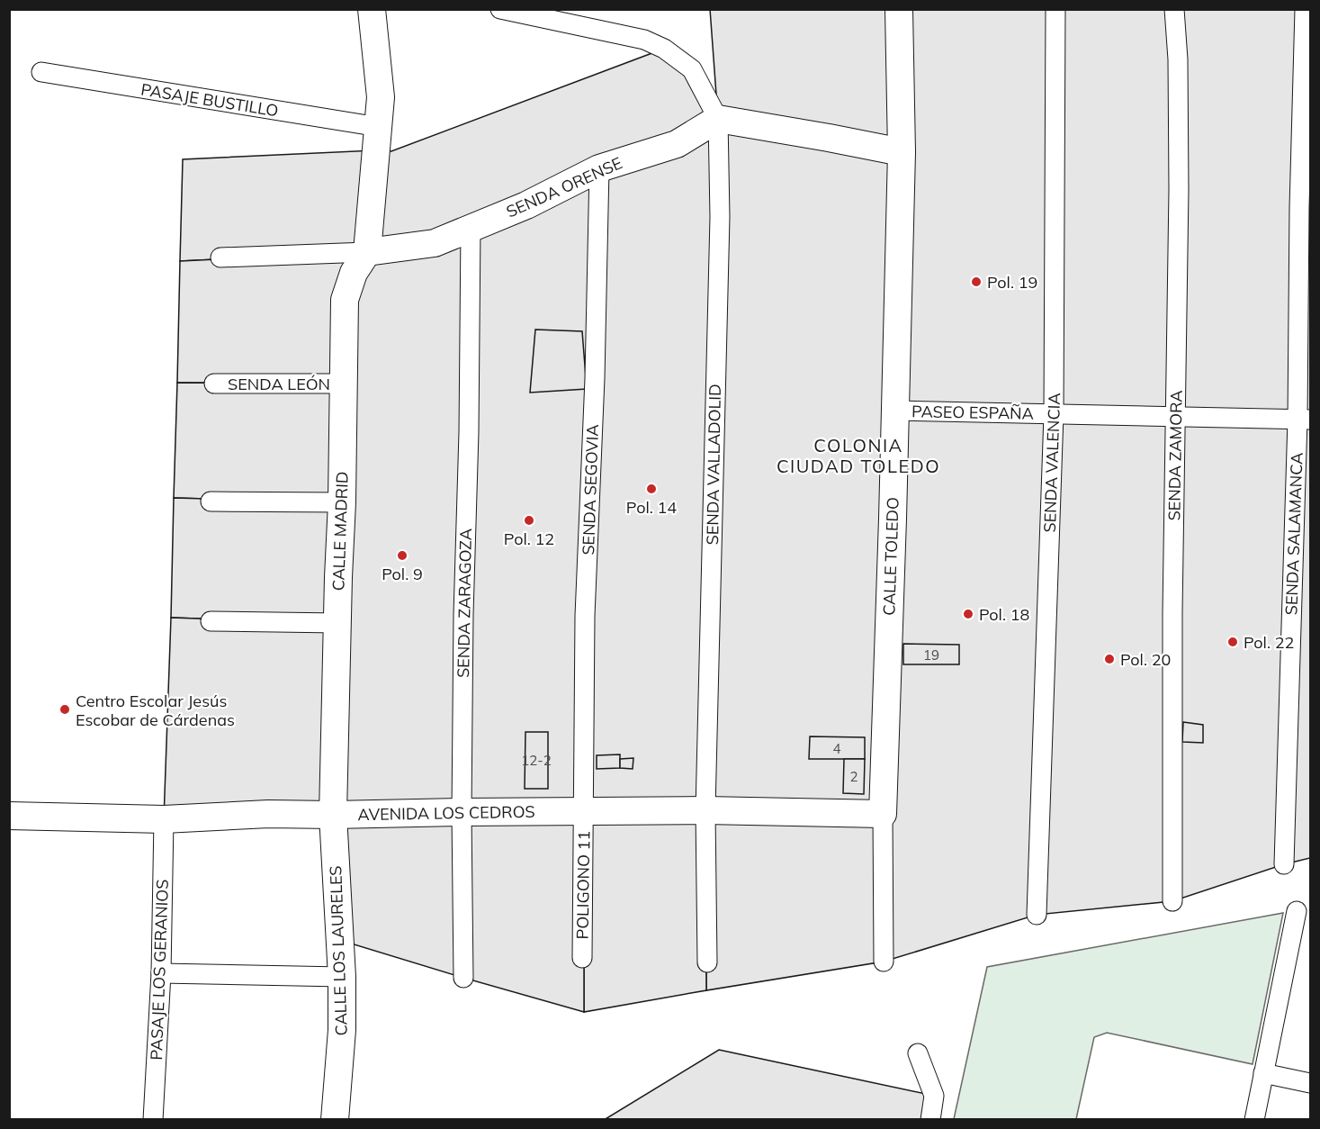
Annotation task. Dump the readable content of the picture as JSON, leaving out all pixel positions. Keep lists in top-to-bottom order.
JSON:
{
  "streets": {
    "street": [
      "PASAJE BUSTILLO",
      "SENDA ORENSE",
      "SENDA LEÓN",
      "PASEO ESPAÑA",
      "SENDA ZAMORA",
      "SENDA VALENCIA",
      "SENDA VALLADOLID",
      "SENDA SEGOVIA",
      "CALLE MADRID",
      "SENDA SALAMANCA",
      "CALLE TOLEDO",
      "SENDA ZARAGOZA",
      "AVENIDA LOS CEDROS",
      "POLIGONO 11",
      "CALLE LOS LAURELES",
      "PASAJE LOS GERANIOS"
    ]
  },
  "crossings": [
    ["SENDA ORENSE", "SENDA VALLADOLID"],
    ["SENDA ORENSE", "SENDA SEGOVIA"],
    ["SENDA ORENSE", "CALLE MADRID"],
    ["SENDA ORENSE", "SENDA ZARAGOZA"],
    ["SENDA LEÓN", "CALLE MADRID"],
    ["PASEO ESPAÑA", "SENDA ZAMORA"],
    ["PASEO ESPAÑA", "SENDA VALENCIA"],
    ["PASEO ESPAÑA", "SENDA SALAMANCA"],
    ["PASEO ESPAÑA", "CALLE TOLEDO"],
    ["SENDA VALLADOLID", "AVENIDA LOS CEDROS"],
    ["SENDA SEGOVIA", "AVENIDA LOS CEDROS"],
    ["SENDA SEGOVIA", "POLIGONO 11"],
    ["CALLE MADRID", "AVENIDA LOS CEDROS"],
    ["CALLE MADRID", "CALLE LOS LAURELES"],
    ["CALLE TOLEDO", "AVENIDA LOS CEDROS"],
    ["SENDA ZARAGOZA", "AVENIDA LOS CEDROS"],
    ["AVENIDA LOS CEDROS", "POLIGONO 11"],
    ["AVENIDA LOS CEDROS", "CALLE LOS LAURELES"],
    ["AVENIDA LOS CEDROS", "PASAJE LOS GERANIOS"]
  ],
  "districts": ["COLONIA CIUDAD TOLEDO"],
  "places": [
    "Pol. 19",
    "Pol. 14",
    "Pol. 12",
    "Pol. 9",
    "Pol. 18",
    "Pol. 22",
    "Pol. 20",
    "Centro Escolar Jesús Escobar de Cárdenas"
  ],
  "house_numbers": [
    "19",
    "4",
    "12-2",
    "2"
  ]
}
